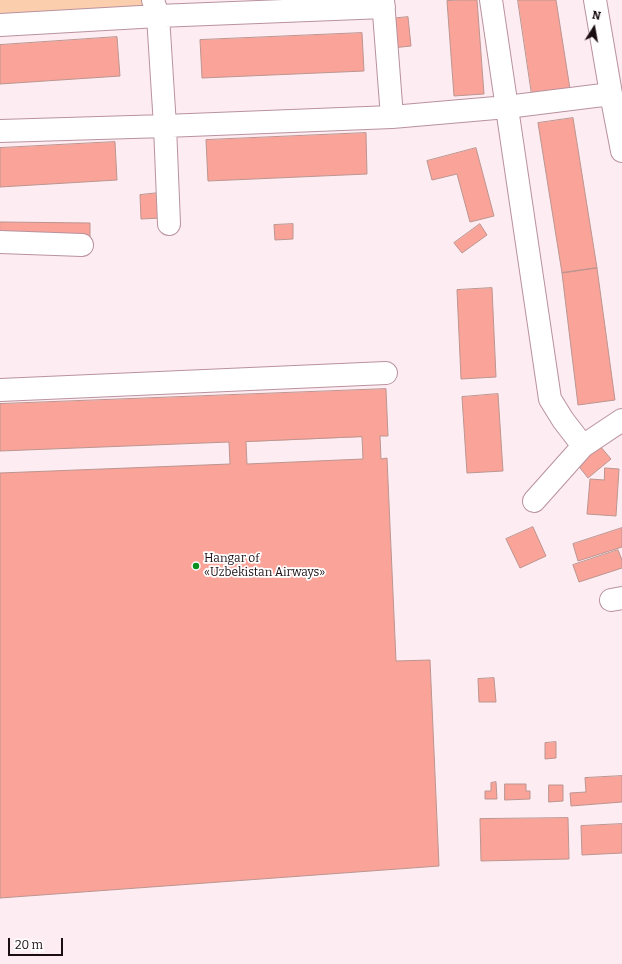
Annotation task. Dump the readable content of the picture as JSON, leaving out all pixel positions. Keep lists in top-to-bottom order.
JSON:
{
  "places": ["Hangar of «Uzbekistan Airways»"],
  "scale_bar": "20 m",
  "north": "top"
}
